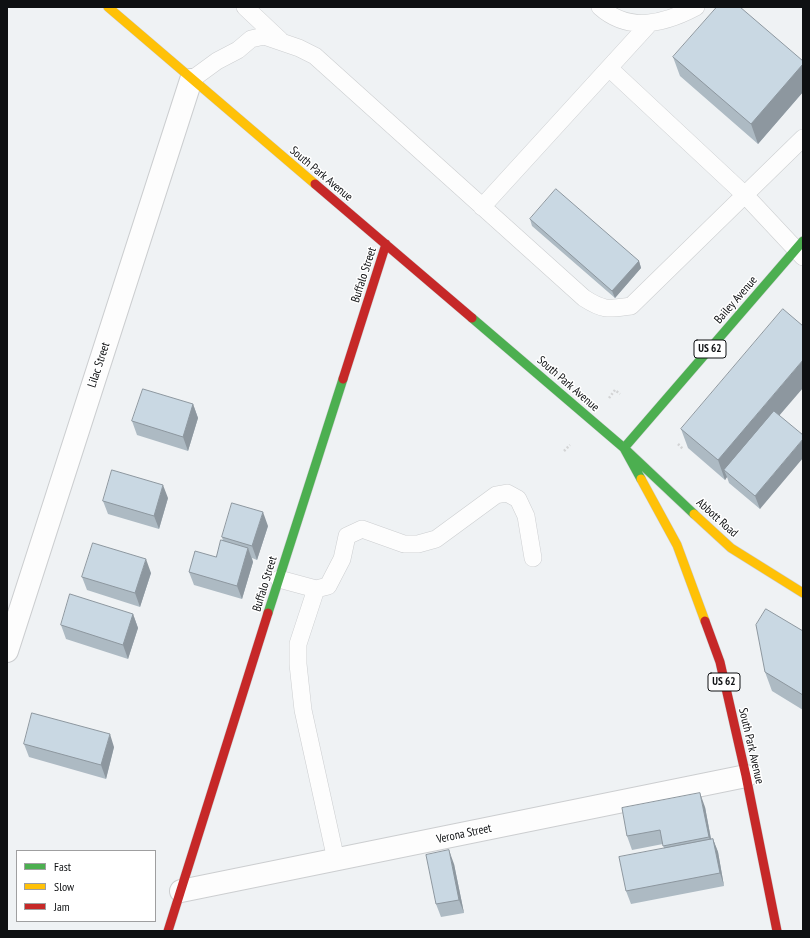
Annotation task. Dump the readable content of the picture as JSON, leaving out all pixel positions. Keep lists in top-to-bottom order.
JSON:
{
  "streets": {
    "street": [
      "South Park Avenue",
      "Buffalo Street",
      "Bailey Avenue",
      "US 62",
      "Lilac Street",
      "Abbott Road",
      "Verona Street"
    ]
  },
  "crossings": [
    ["South Park Avenue", "Buffalo Street"],
    ["South Park Avenue", "Bailey Avenue"],
    ["South Park Avenue", "Lilac Street"],
    ["South Park Avenue", "Abbott Road"],
    ["South Park Avenue", "Verona Street"],
    ["Buffalo Street", "Verona Street"],
    ["Bailey Avenue", "Abbott Road"]
  ],
  "legend": ["Fast", "Slow", "Jam"]
}
